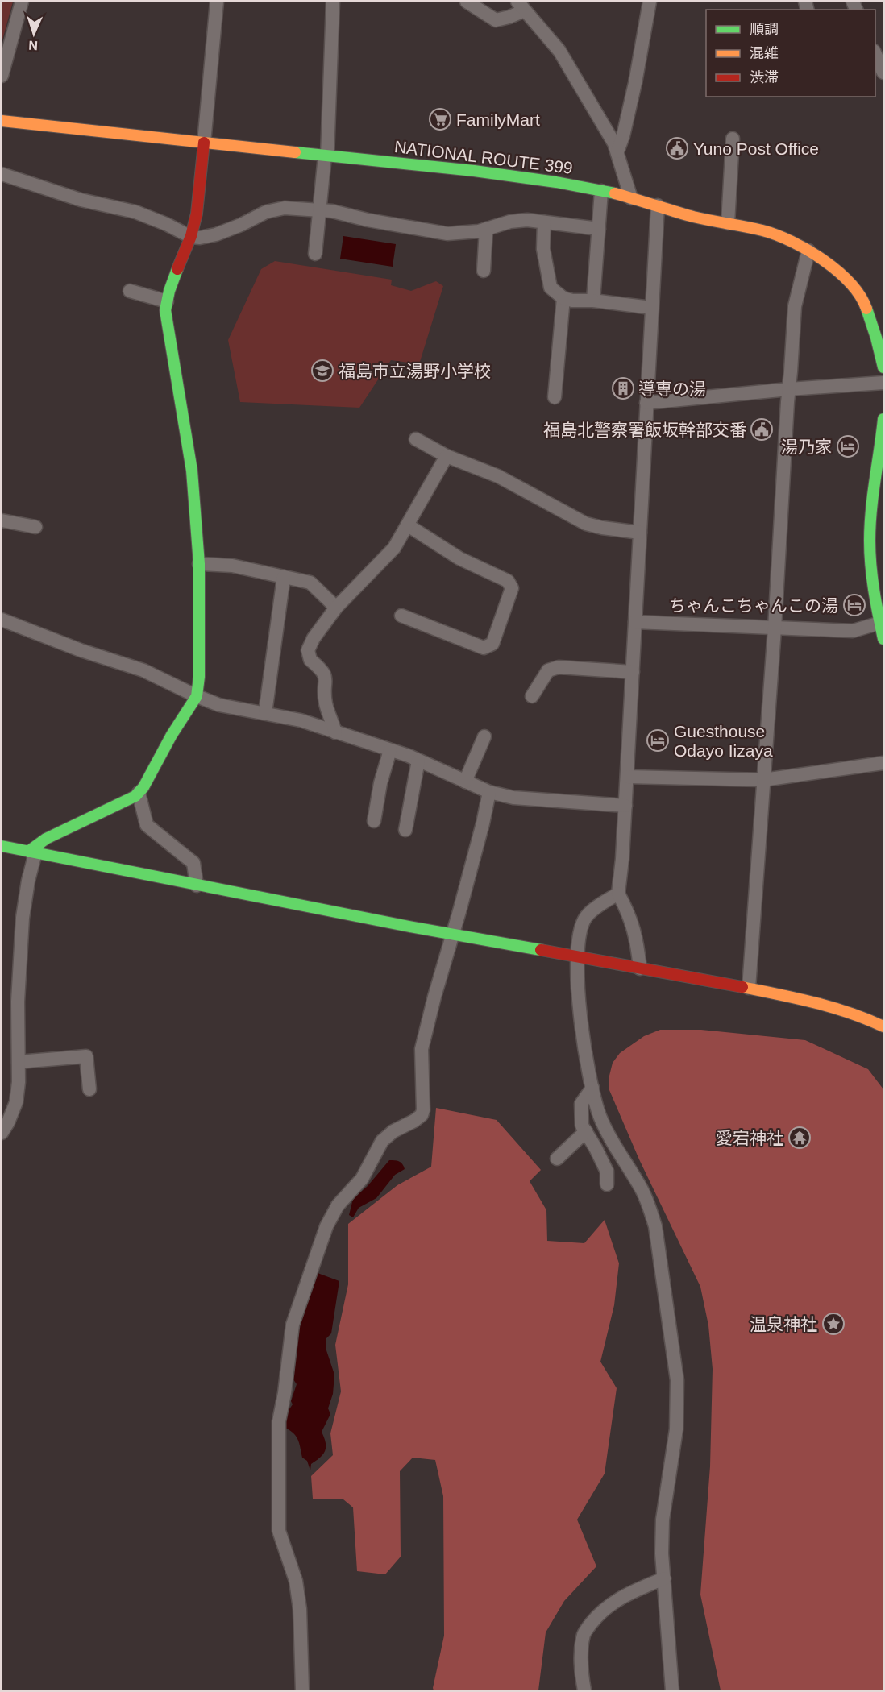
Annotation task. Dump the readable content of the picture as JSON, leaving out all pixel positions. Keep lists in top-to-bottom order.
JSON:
{
  "streets": {
    "main road": ["NATIONAL ROUTE 399"]
  },
  "places": {
    "supermarket": ["FamilyMart"],
    "public building": ["Yuno Post Office", "福島北警察署飯坂幹部交番"],
    "school or university": ["福島市立湯野小学校"],
    "building": ["導専の湯"],
    "hotel": ["湯乃家", "ちゃんこちゃんこの湯", "Guesthouse Odayo Iizaya"],
    "temple": ["愛宕神社"],
    "place": ["温泉神社"]
  },
  "legend": ["順調", "混雑", "渋滞"],
  "north": "bottom"
}
